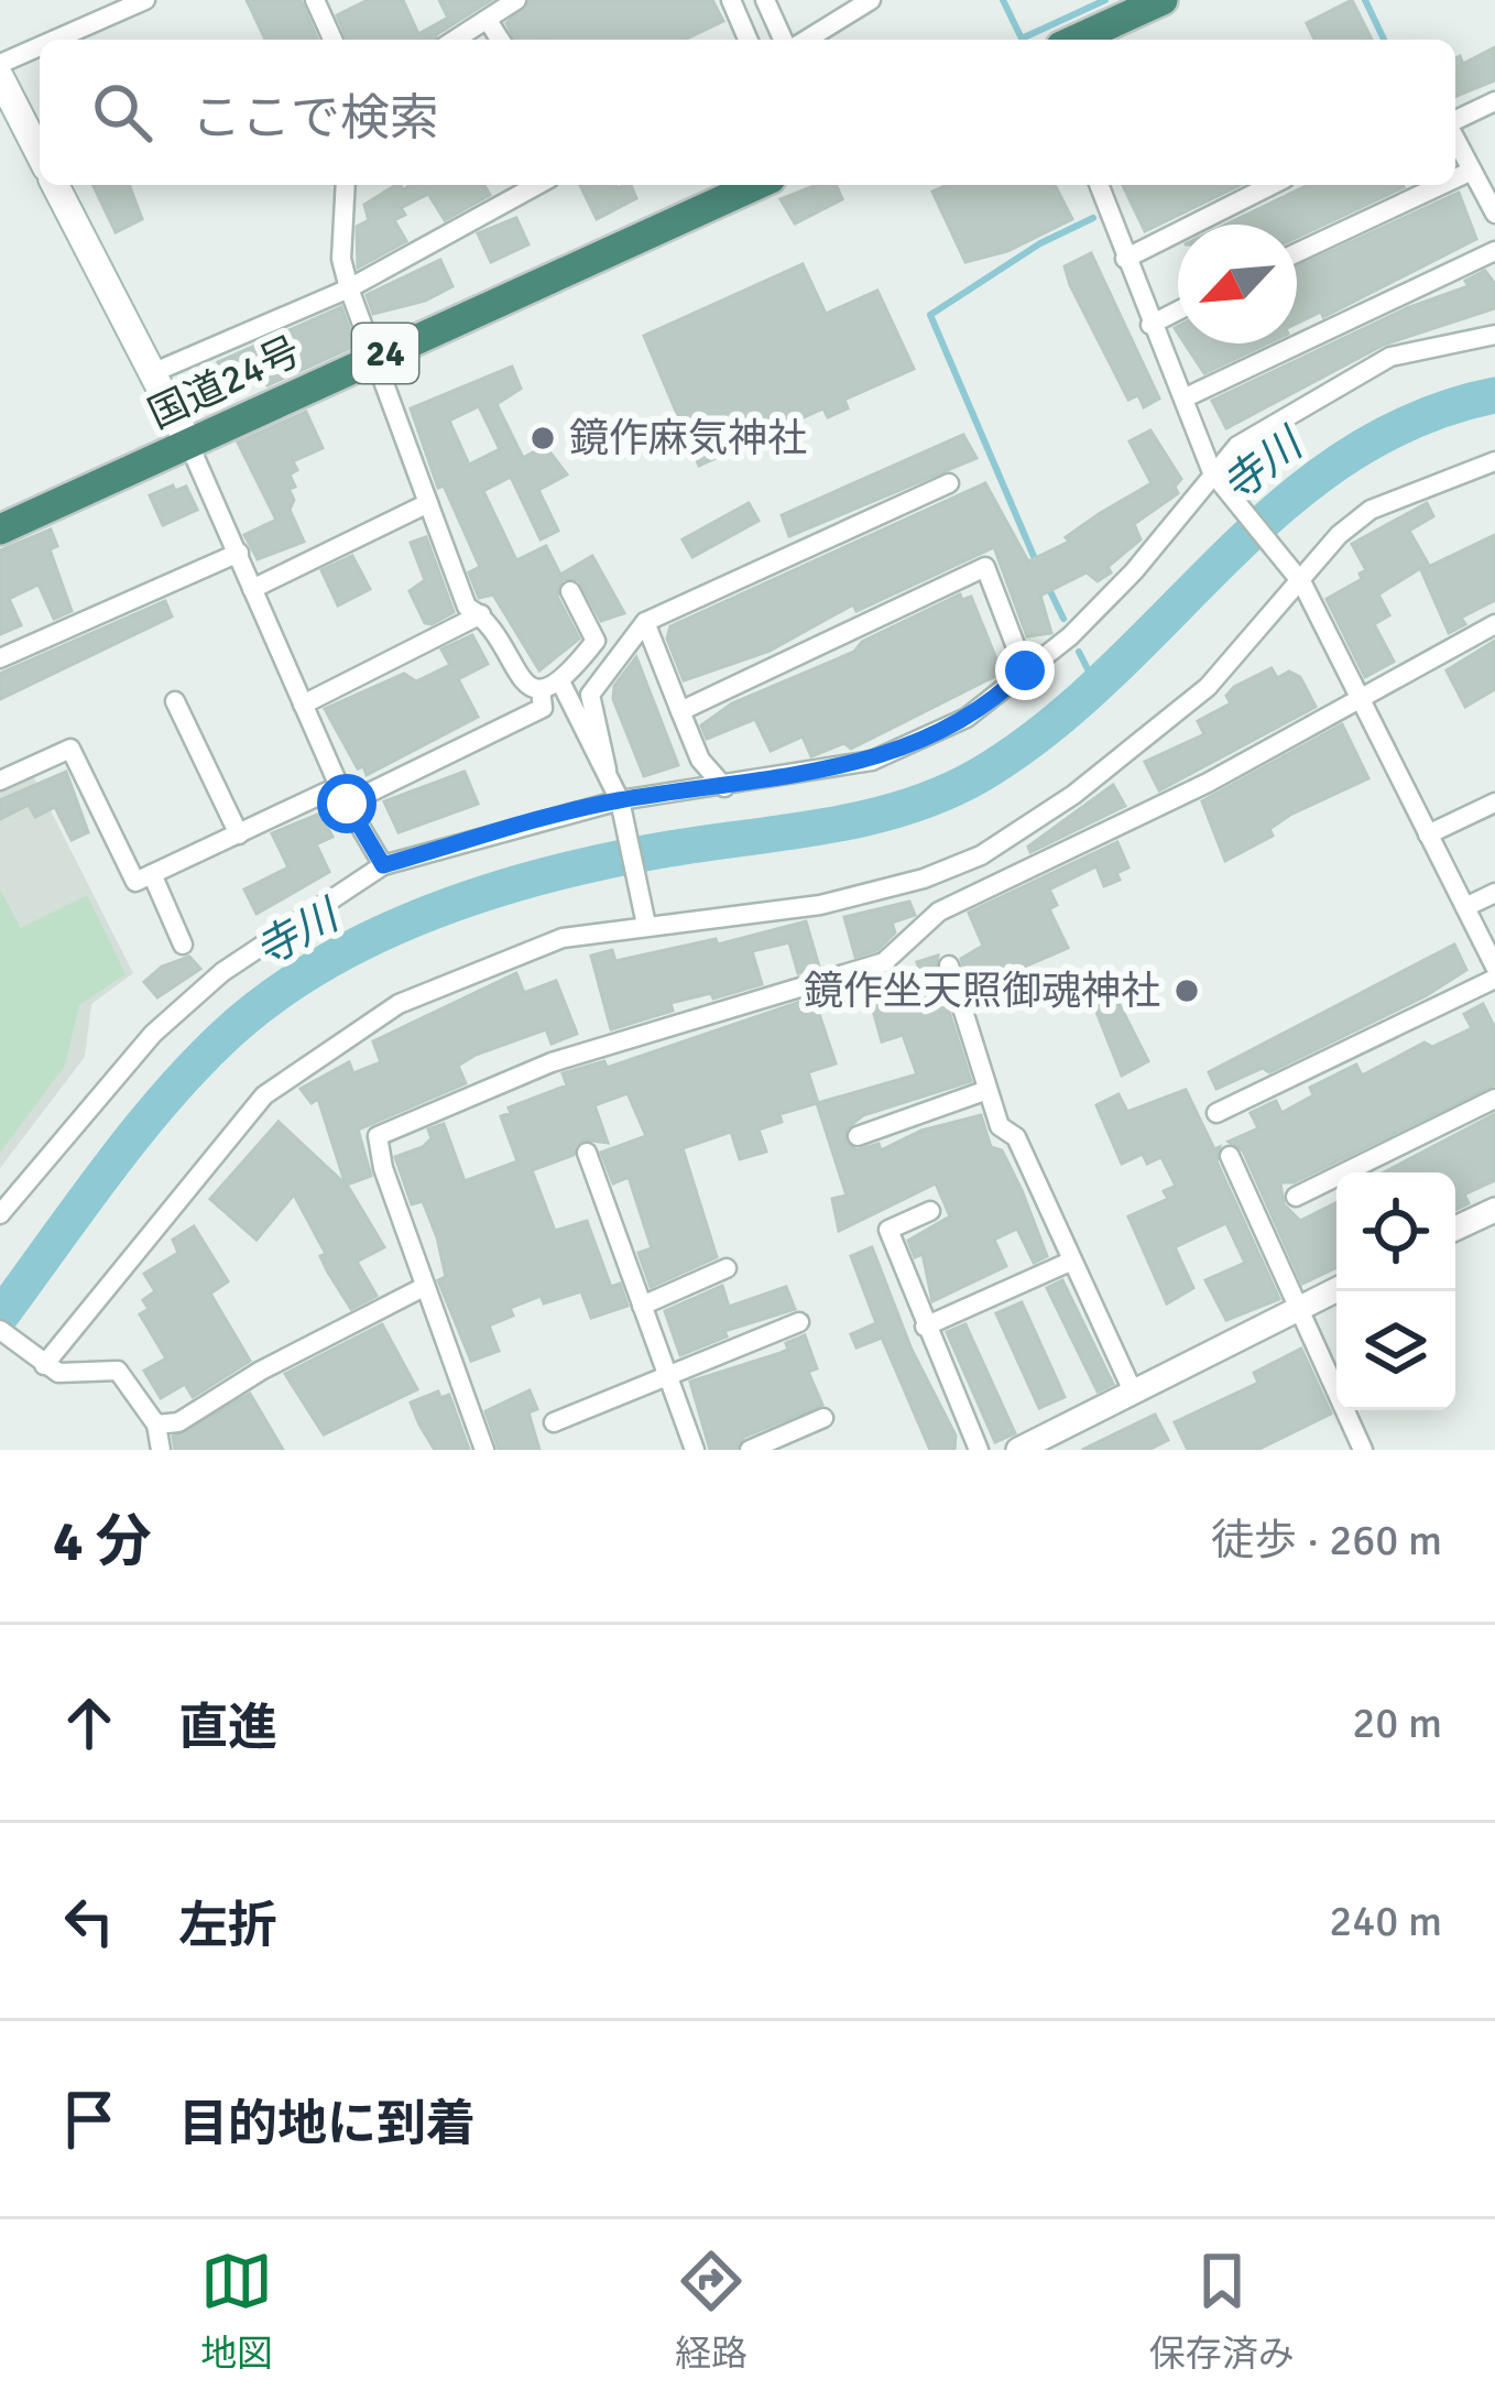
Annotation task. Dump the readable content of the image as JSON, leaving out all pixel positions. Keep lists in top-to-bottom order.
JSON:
{
  "streets": {
    "highway": ["24", "国道24号"]
  },
  "water": ["寺川"],
  "places": ["鏡作麻気神社", "鏡作坐天照御魂神社"],
  "north": "bottom left",
  "page": {
    "search": "ここで検索",
    "heading": ["4 分", "徒歩 · 260 m"],
    "list": [
      ["直進", "20 m"],
      ["左折", "240 m"],
      "目的地に到着"
    ],
    "nav": ["地図", "経路", "保存済み"]
  }
}
